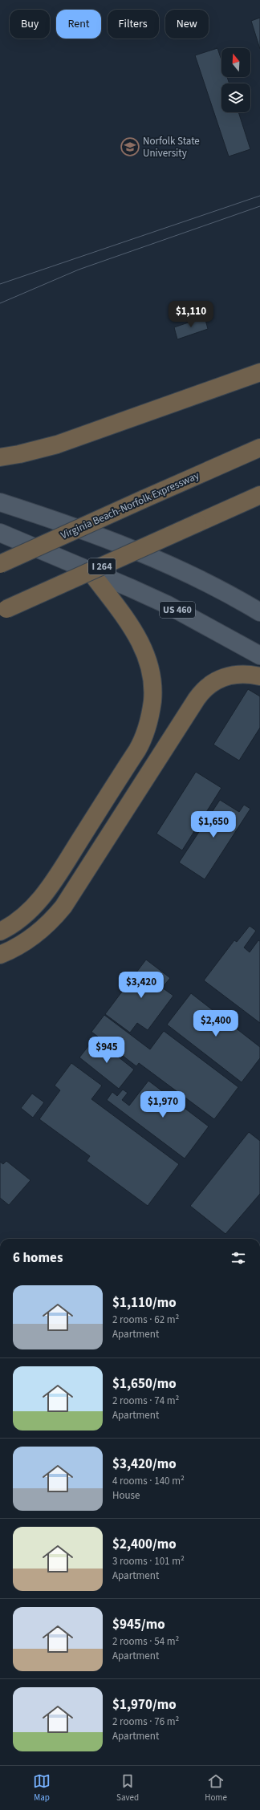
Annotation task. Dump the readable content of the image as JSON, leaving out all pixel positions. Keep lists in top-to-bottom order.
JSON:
{
  "streets": {
    "highway": ["Virginia Beach-Norfolk Expressway", "I 264"],
    "main road": ["US 460"]
  },
  "places": {
    "school or university": ["Norfolk State University"]
  },
  "north": "top",
  "page": {
    "chip": [
      "Buy",
      "Rent",
      "Filters",
      "New"
    ],
    "price": [
      "$1,110",
      "$1,650",
      "$3,420",
      "$2,400",
      "$945",
      "$1,970"
    ],
    "heading": "6 homes",
    "list": [
      {
        "name": "$1,110/mo",
        "note": "2 rooms · 62 m² · Apartment"
      },
      {
        "name": "$1,650/mo",
        "note": "2 rooms · 74 m² · Apartment"
      },
      {
        "name": "$3,420/mo",
        "note": "4 rooms · 140 m² · House"
      },
      {
        "name": "$2,400/mo",
        "note": "3 rooms · 101 m² · Apartment"
      },
      {
        "name": "$945/mo",
        "note": "2 rooms · 54 m² · Apartment"
      },
      {
        "name": "$1,970/mo",
        "note": "2 rooms · 76 m² · Apartment"
      }
    ],
    "tabs": ["Map", "Saved", "Home"]
  }
}
